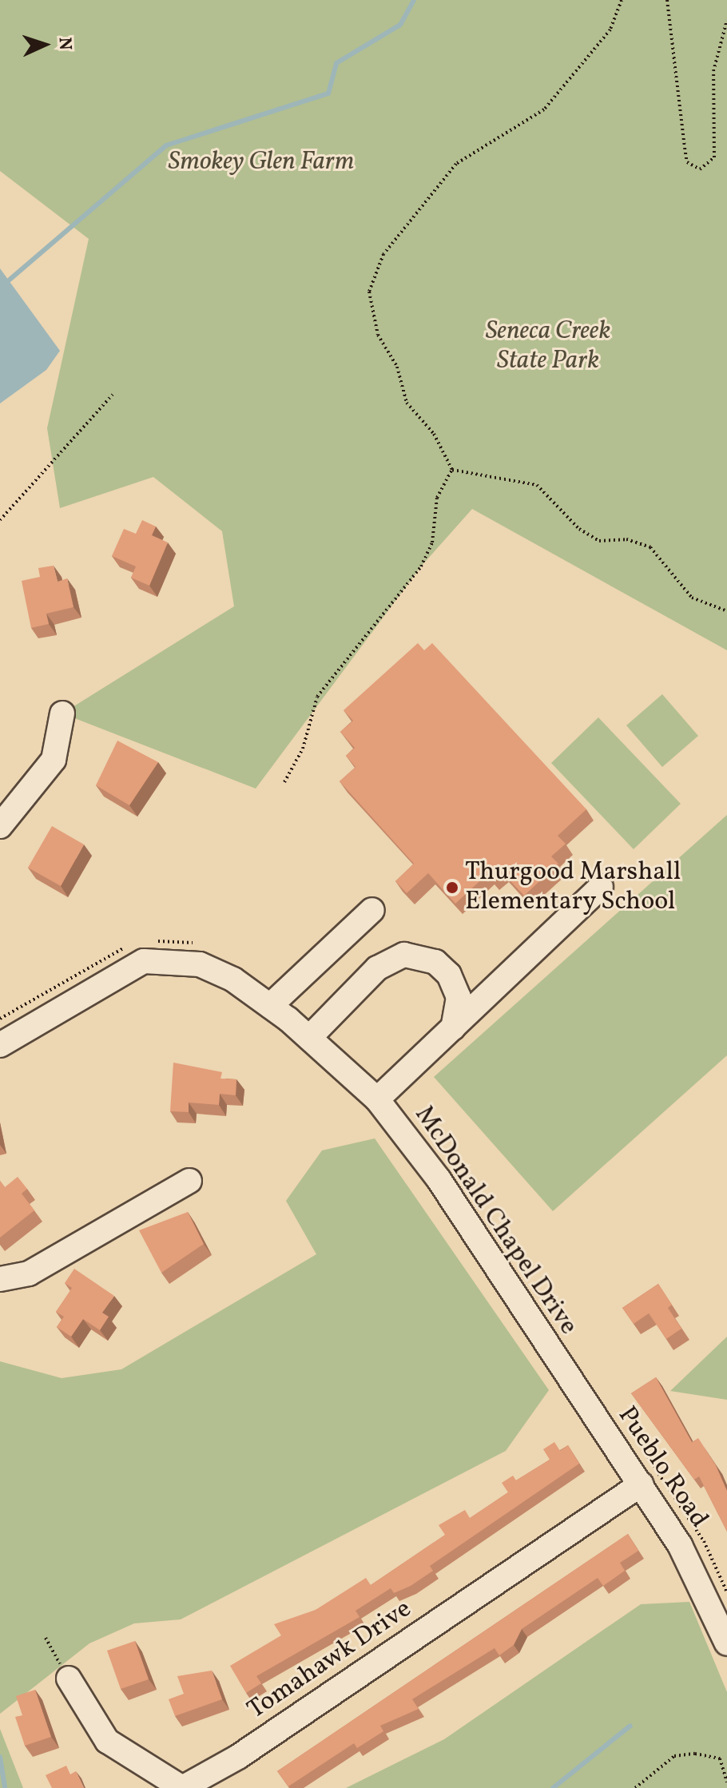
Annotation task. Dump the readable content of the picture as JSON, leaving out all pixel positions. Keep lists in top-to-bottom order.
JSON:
{
  "streets": {
    "street": ["McDonald Chapel Drive", "Pueblo Road", "Tomahawk Drive"]
  },
  "crossings": [
    ["McDonald Chapel Drive", "Pueblo Road"],
    ["Pueblo Road", "Tomahawk Drive"]
  ],
  "parks": ["Smokey Glen Farm", "Seneca Creek State Park"],
  "places": ["Thurgood Marshall Elementary School"],
  "north": "right"
}
